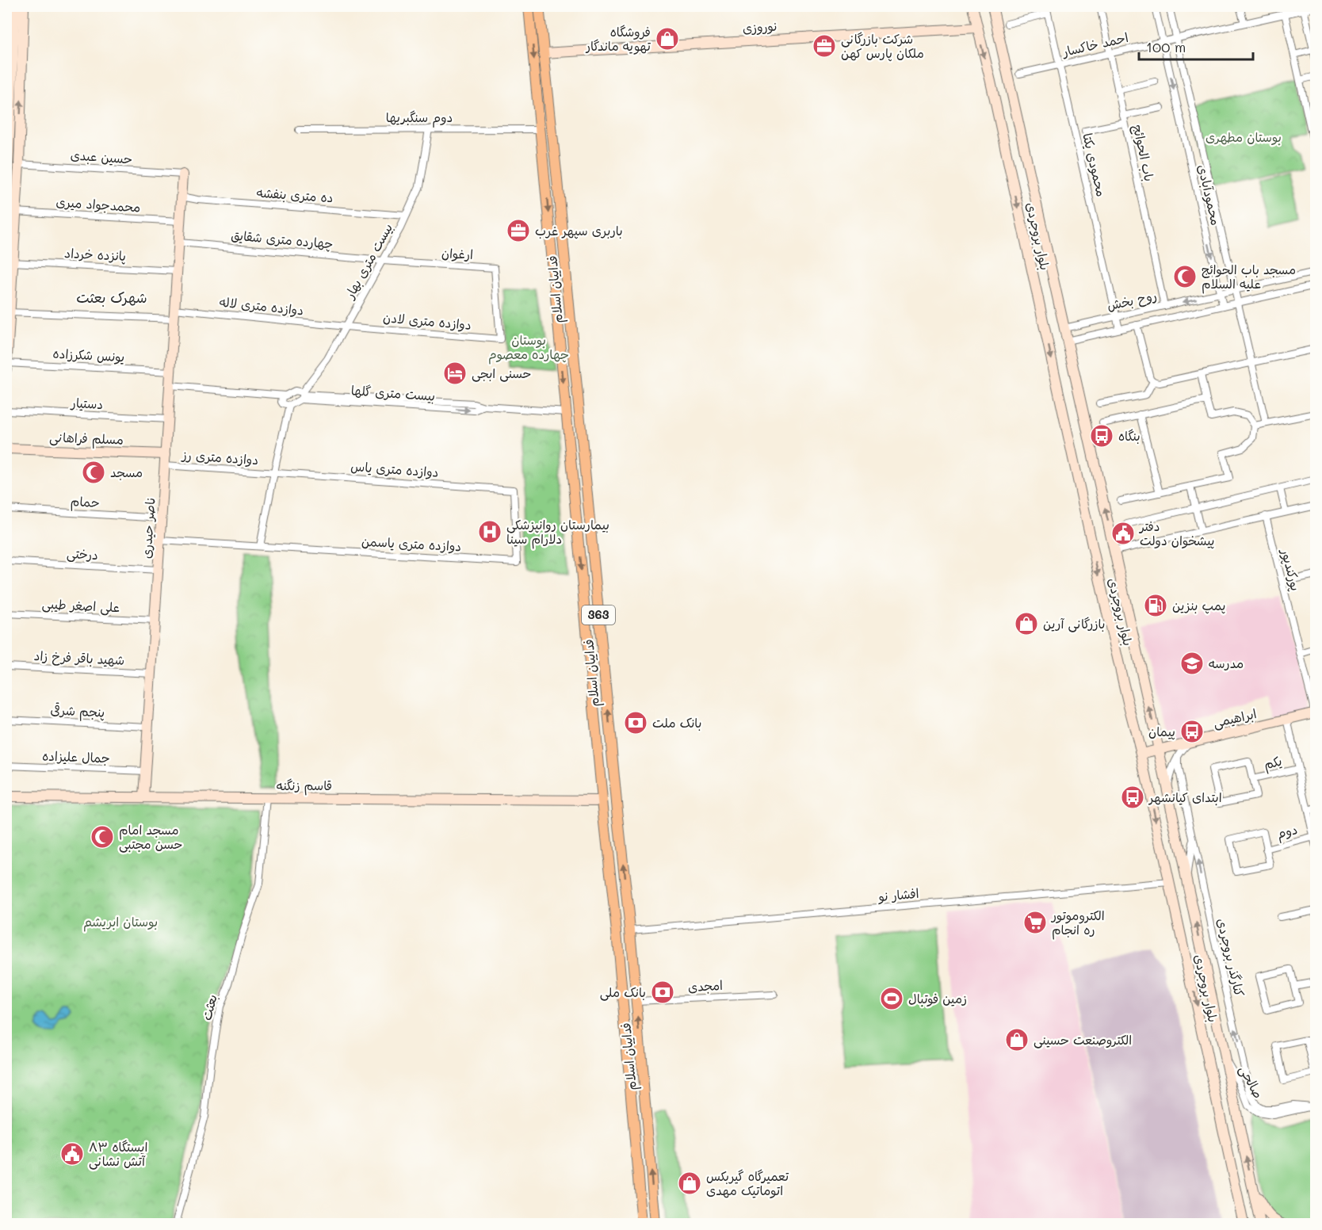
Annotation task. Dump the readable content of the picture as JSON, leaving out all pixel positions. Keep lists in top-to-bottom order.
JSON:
{
  "streets": {
    "main road": [
      "نوروزی",
      "بلوار بروجردی",
      "فداییان اسلام",
      "مسلم فراهانی",
      "ناصر حیدری",
      "363",
      "ابراهیمی",
      "قاسم زنگنه"
    ],
    "street": [
      "احمد خاکسار",
      "دوم سنگبریها",
      "باب الحوائج",
      "حسین عبدی",
      "محمودی یکتا",
      "ده متری بنفشه",
      "محمودآبادی",
      "محمدجواد میری",
      "چهارده متری شقایق",
      "ارغوان",
      "پانزده خرداد",
      "بیست متری بهار",
      "روح بخش",
      "دوازده متری لاله",
      "دوازده متری لادن",
      "یونس شکرزاده",
      "بیست متری گلها",
      "دستیار",
      "دوازده متری رز",
      "دوازده متری یاس",
      "حمام",
      "دوازده متری یاسمن",
      "درختی",
      "پورکندپور",
      "علی اصغر طیبی",
      "شهید باقر فرخ زاد",
      "پنجم شرقی",
      "جمال علیزاده",
      "یکم",
      "دوم",
      "افشار نو",
      "کنارگذر بروجردی",
      "امجدی",
      "بعثت",
      "صالحی"
    ]
  },
  "crossings": [
    ["نوروزی", "بلوار بروجردی"],
    ["نوروزی", "فداییان اسلام"],
    ["احمد خاکسار", "باب الحوائج"],
    ["احمد خاکسار", "محمودی یکتا"],
    ["احمد خاکسار", "محمودآبادی"],
    ["دوم سنگبریها", "بیست متری بهار"],
    ["دوم سنگبریها", "فداییان اسلام"],
    ["باب الحوائج", "روح بخش"],
    ["حسین عبدی", "ناصر حیدری"],
    ["محمودی یکتا", "روح بخش"],
    ["ده متری بنفشه", "بیست متری بهار"],
    ["ده متری بنفشه", "ناصر حیدری"],
    ["محمودآبادی", "روح بخش"],
    ["محمدجواد میری", "ناصر حیدری"],
    ["بلوار بروجردی", "روح بخش"],
    ["بلوار بروجردی", "ابراهیمی"],
    ["بلوار بروجردی", "افشار نو"],
    ["بلوار بروجردی", "صالحی"],
    ["چهارده متری شقایق", "ارغوان"],
    ["چهارده متری شقایق", "بیست متری بهار"],
    ["چهارده متری شقایق", "ناصر حیدری"],
    ["ارغوان", "بیست متری بهار"],
    ["ارغوان", "دوازده متری لادن"],
    ["پانزده خرداد", "ناصر حیدری"],
    ["بیست متری بهار", "دوازده متری لاله"],
    ["بیست متری بهار", "دوازده متری لادن"],
    ["بیست متری بهار", "بیست متری گلها"],
    ["فداییان اسلام", "بیست متری گلها"],
    ["فداییان اسلام", "قاسم زنگنه"],
    ["فداییان اسلام", "افشار نو"],
    ["فداییان اسلام", "امجدی"],
    ["دوازده متری لاله", "دوازده متری لادن"],
    ["دوازده متری لاله", "ناصر حیدری"],
    ["یونس شکرزاده", "ناصر حیدری"],
    ["دستیار", "ناصر حیدری"],
    ["مسلم فراهانی", "ناصر حیدری"],
    ["دوازده متری رز", "دوازده متری یاس"],
    ["دوازده متری رز", "ناصر حیدری"],
    ["دوازده متری یاس", "دوازده متری یاسمن"],
    ["حمام", "ناصر حیدری"],
    ["ناصر حیدری", "درختی"],
    ["ناصر حیدری", "علی اصغر طیبی"],
    ["ناصر حیدری", "شهید باقر فرخ زاد"],
    ["ناصر حیدری", "پنجم شرقی"],
    ["ناصر حیدری", "جمال علیزاده"],
    ["ناصر حیدری", "قاسم زنگنه"],
    ["پورکندپور", "ابراهیمی"],
    ["قاسم زنگنه", "بعثت"],
    ["کنارگذر بروجردی", "صالحی"]
  ],
  "one_way": ["کنارگذر بروجردی"],
  "districts": ["شهرک بعثت"],
  "parks": ["بوستان مطهری", "بوستان چهارده معصوم", "بوستان ابریشم"],
  "places": {
    "shop": [
      "فروشگاه تهویه ماندگار",
      "بازرگانی آرین",
      "الکتروصنعت حسینی",
      "تعمیرگاه گیربکس اتوماتیک مهدی"
    ],
    "office": ["شرکت بازرگانی ملکان پارس کهن", "باربری سپهر غرب"],
    "mosque": ["مسجد باب الحوائج علیه السلام", "مسجد", "مسجد امام حسن مجتبی"],
    "hotel": ["حسنی ابجی"],
    "bus stop": ["بنگاه", "پیمان", "ابتدای کیانشهر"],
    "hospital": ["بیمارستان روانپزشکی دلارام سینا"],
    "public building": ["دفتر پیشخوان دولت", "ایستگاه ۸۳ آتش نشانی"],
    "fuel station": ["پمپ بنزین"],
    "school or university": ["مدرسه"],
    "bank": ["بانک ملت", "بانک ملی"],
    "supermarket": ["الکتروموتور ره انجام"],
    "sports": ["زمین فوتبال"]
  },
  "scale_bar": "100 m"
}
